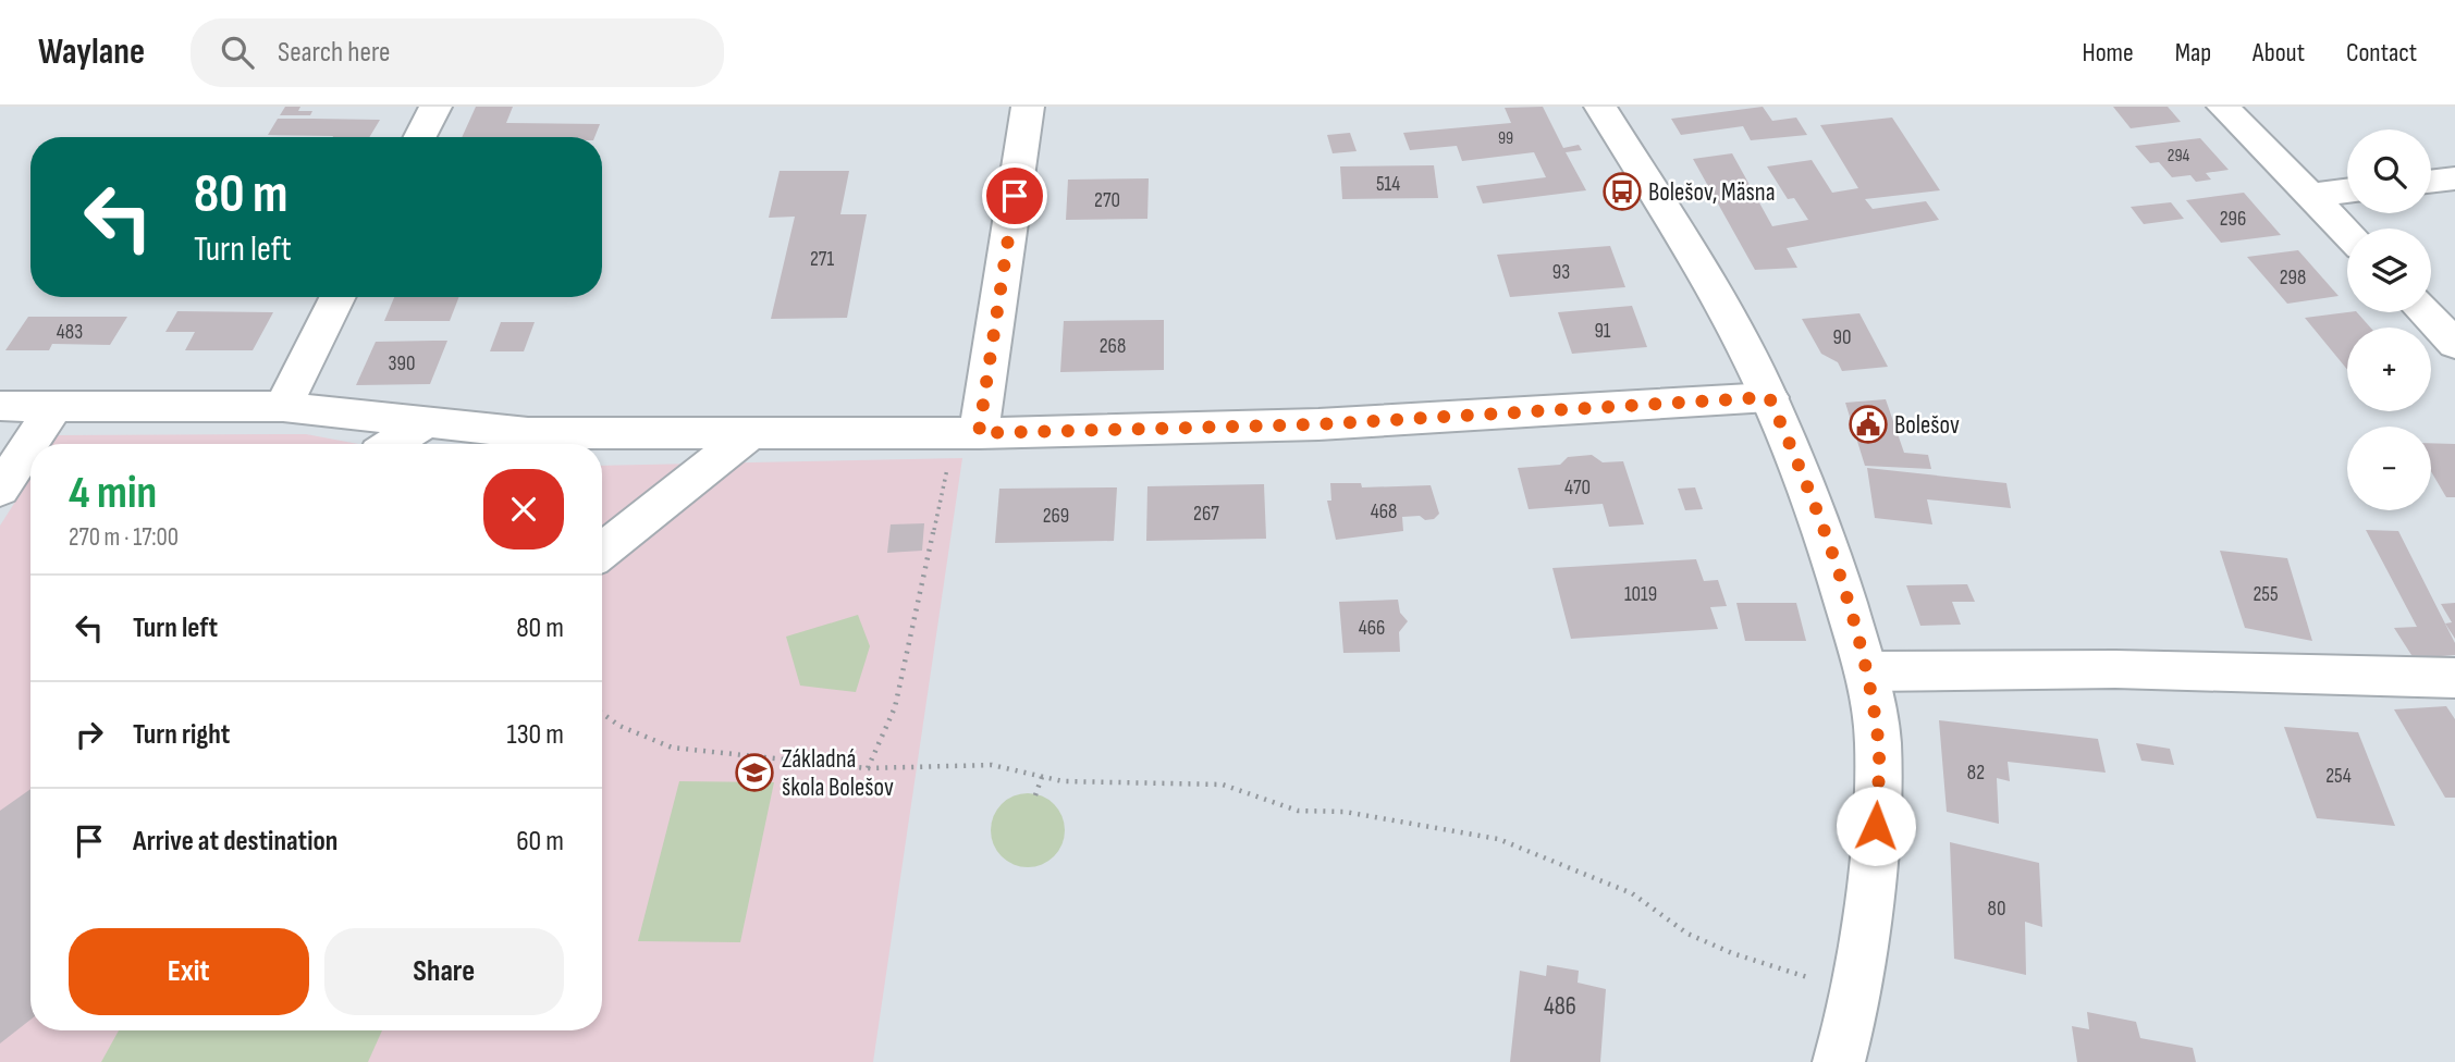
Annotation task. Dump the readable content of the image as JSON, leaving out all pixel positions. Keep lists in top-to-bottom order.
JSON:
{
  "places": {
    "bus stop": ["Bolešov, Mäsna"],
    "public building": ["Bolešov"],
    "school or university": ["Základná škola Bolešov"]
  },
  "house_numbers": [
    "99",
    "294",
    "514",
    "270",
    "296",
    "271",
    "93",
    "298",
    "91",
    "483",
    "90",
    "268",
    "390",
    "470",
    "468",
    "267",
    "269",
    "1019",
    "255",
    "466",
    "82",
    "254",
    "80",
    "486"
  ],
  "page": {
    "header": "Waylane",
    "search": "Search here",
    "nav": [
      "Home",
      "Map",
      "About",
      "Contact"
    ],
    "map_buttons": ["+", "−"],
    "turn": ["80 m", "Turn left"],
    "heading": ["4 min", "270 m · 17:00"],
    "list": [
      {
        "name": "Turn left",
        "value": "80 m"
      },
      {
        "name": "Turn right",
        "value": "130 m"
      },
      {
        "name": "Arrive at destination",
        "value": "60 m"
      }
    ],
    "buttons": ["Exit", "Share"]
  }
}
